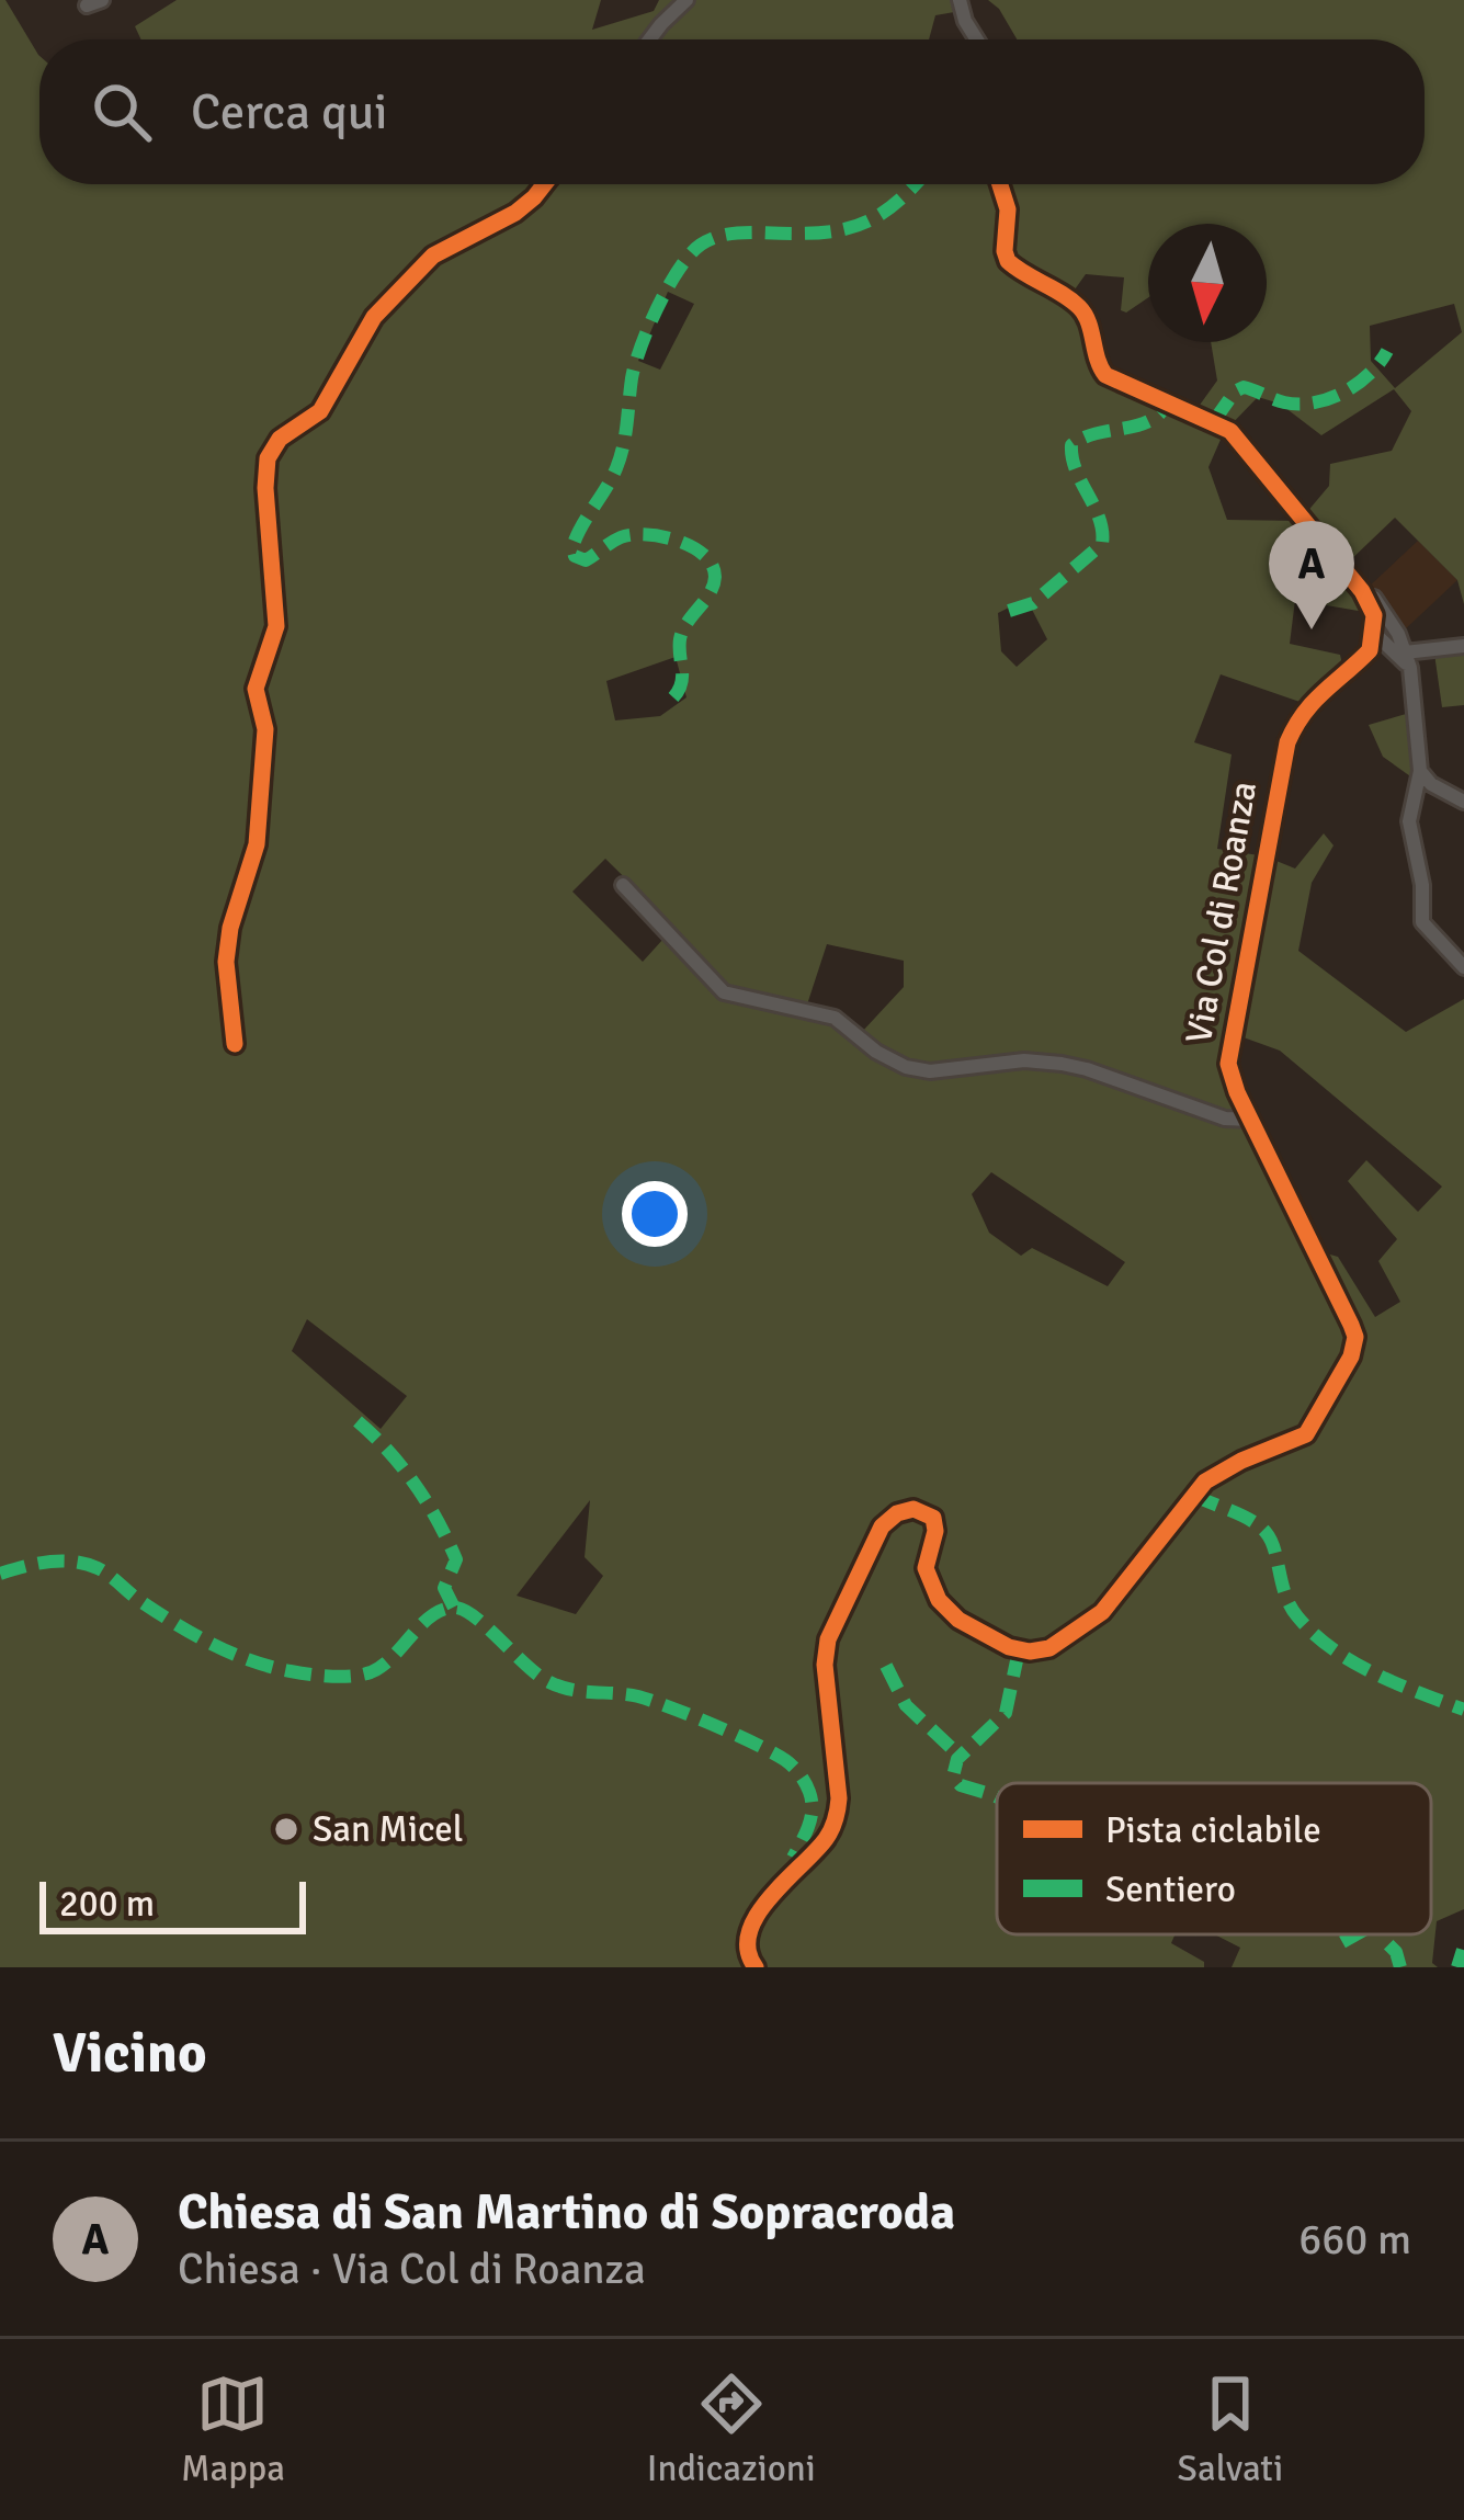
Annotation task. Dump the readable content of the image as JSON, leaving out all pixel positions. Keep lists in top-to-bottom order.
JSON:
{
  "streets": {
    "street": ["Via Col di Roanza"]
  },
  "places": ["San Micel"],
  "legend": ["Pista ciclabile", "Sentiero"],
  "scale_bar": "200 m",
  "north": "bottom",
  "page": {
    "search": "Cerca qui",
    "pins": "A",
    "scale": "200 m",
    "heading": "Vicino",
    "list": [
      {
        "mark": "A",
        "name": "Chiesa di San Martino di Sopracroda",
        "note": "Chiesa · Via Col di Roanza",
        "value": "660 m"
      }
    ],
    "nav": ["Mappa", "Indicazioni", "Salvati"]
  }
}
